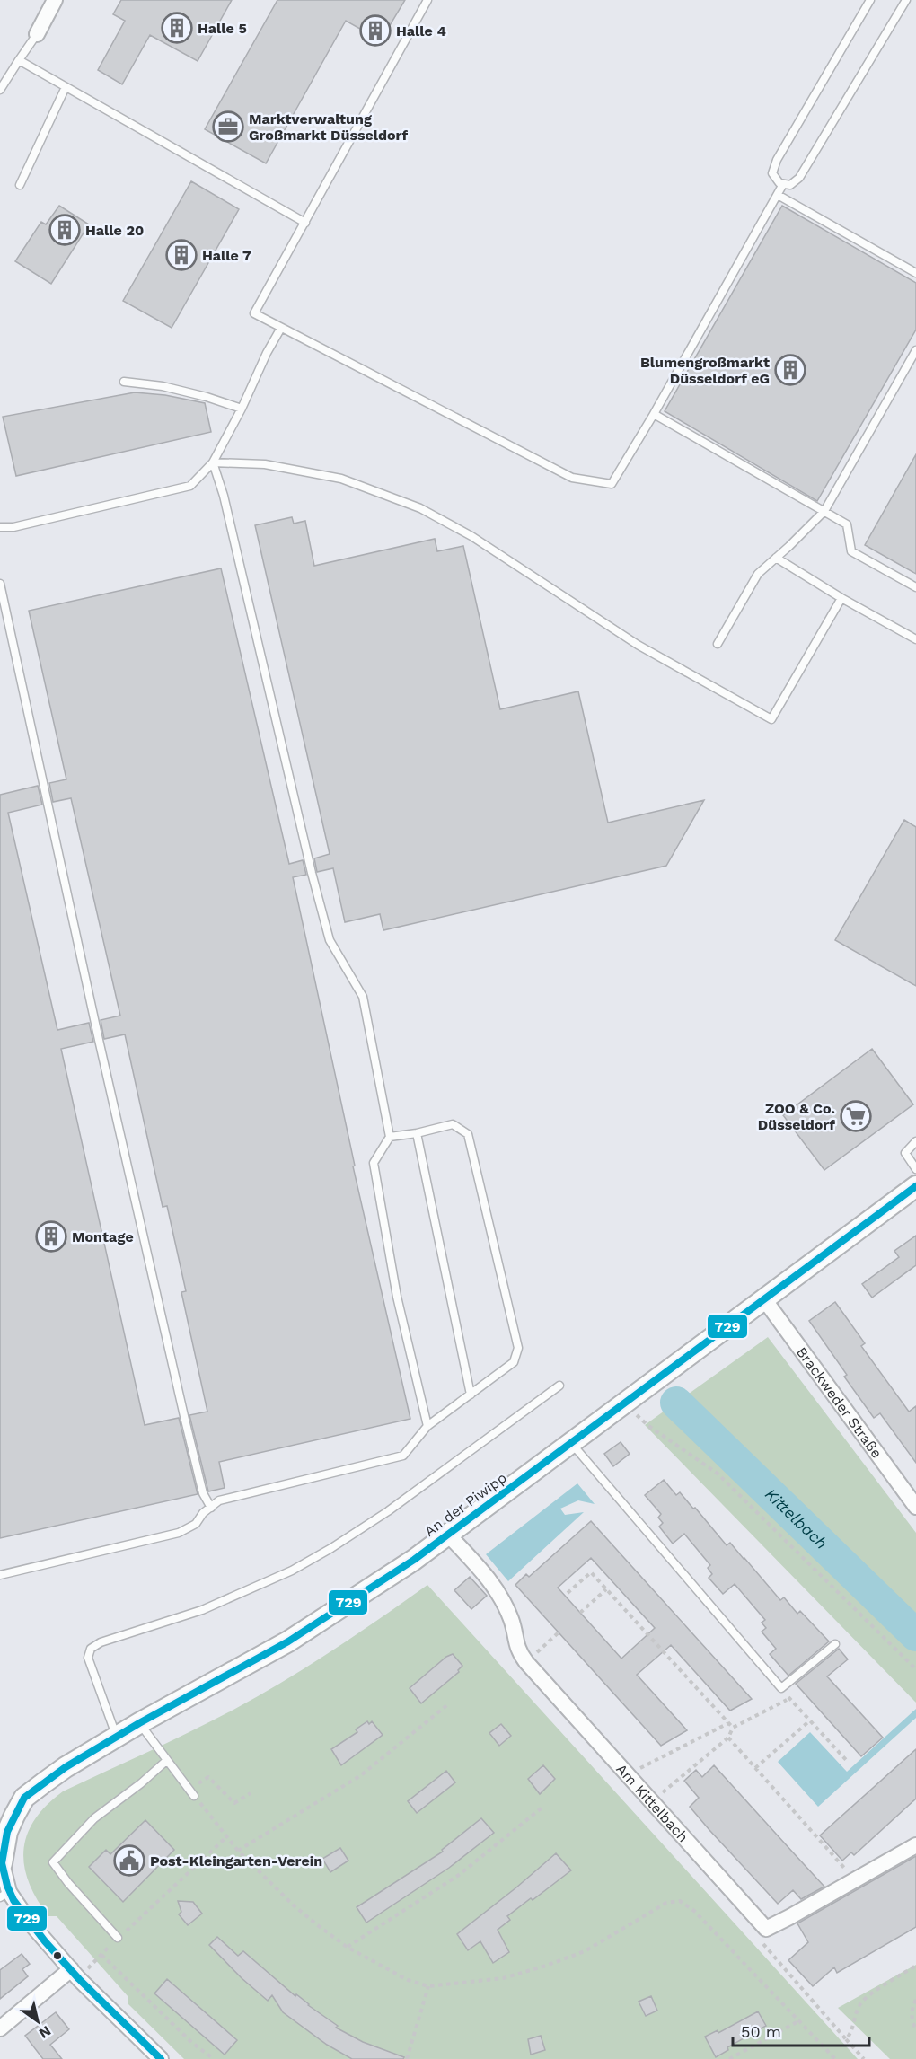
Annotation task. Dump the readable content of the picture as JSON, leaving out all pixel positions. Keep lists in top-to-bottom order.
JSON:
{
  "streets": {
    "street": ["Brackweder Straße", "An der Piwipp", "Am Kittelbach"]
  },
  "crossings": [
    ["Brackweder Straße", "An der Piwipp"],
    ["An der Piwipp", "Am Kittelbach"]
  ],
  "water": ["Kittelbach"],
  "places": {
    "building": [
      "Halle 5",
      "Halle 4",
      "Halle 20",
      "Halle 7",
      "Blumengroßmarkt Düsseldorf eG",
      "Montage"
    ],
    "office": ["Marktverwaltung Großmarkt Düsseldorf"],
    "supermarket": ["ZOO & Co. Düsseldorf"],
    "public building": ["Post-Kleingarten-Verein"]
  },
  "lines": ["transit line 729"],
  "scale_bar": "50 m",
  "north": "bottom right"
}
